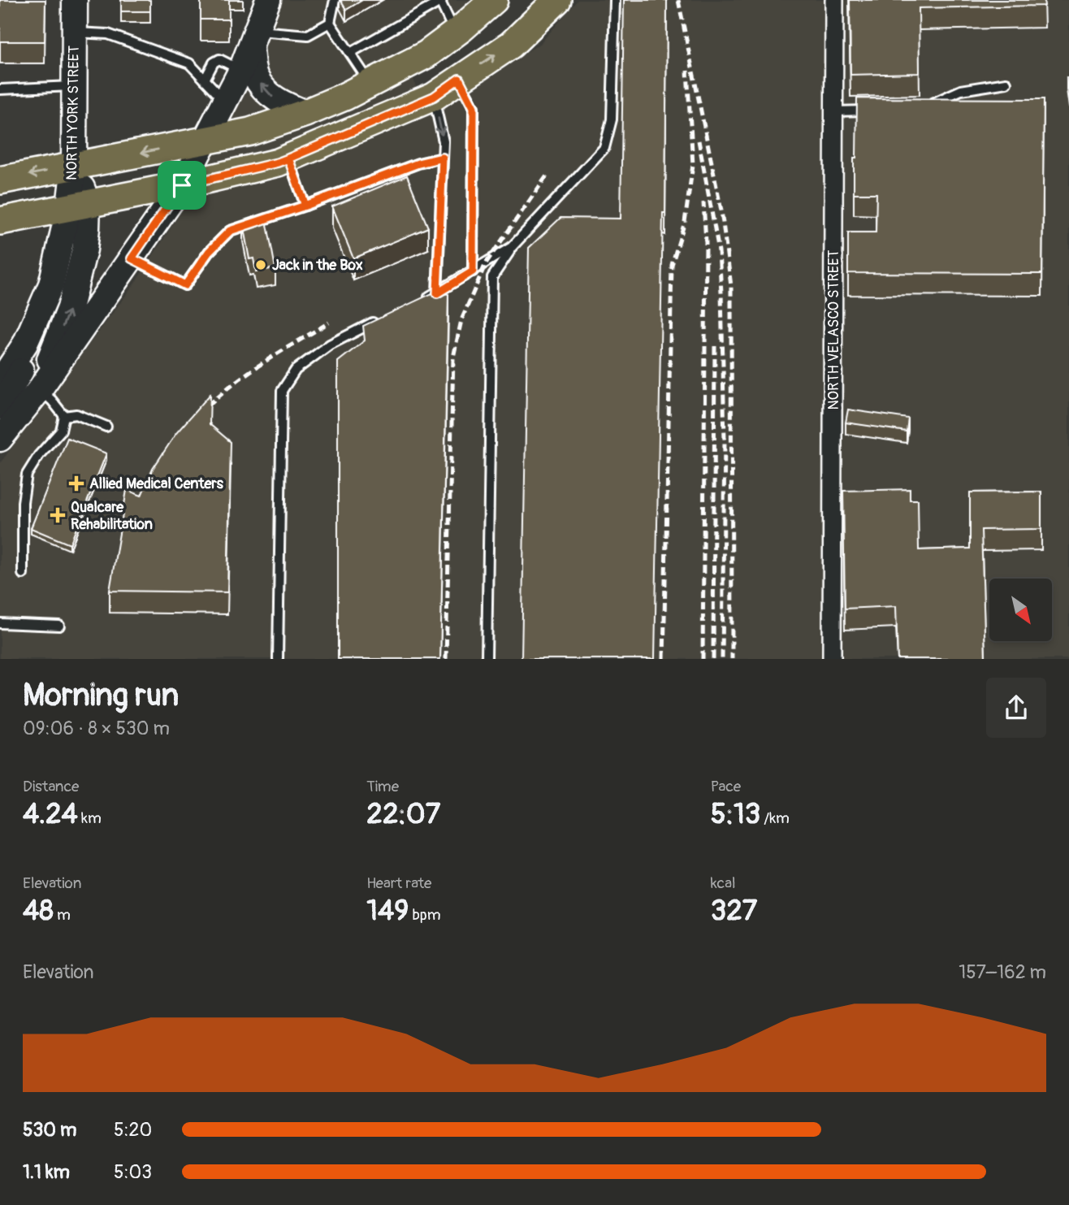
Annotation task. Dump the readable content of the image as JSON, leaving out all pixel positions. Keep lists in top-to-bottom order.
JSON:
{
  "streets": {
    "main road": ["NORTH YORK STREET"],
    "street": ["NORTH VELASCO STREET"]
  },
  "places": {
    "other": ["Jack in the Box"],
    "health": ["Allied Medical Centers", "Qualcare Rehabilitation"]
  },
  "north": "bottom right",
  "page": {
    "heading": ["Morning run", "09:06 · 8 × 530 m"],
    "stats": [
      ["Distance", "4.24 km"],
      ["Time", "22:07"],
      ["Pace", "5:13 /km"],
      ["Elevation", "48 m"],
      ["Heart rate", "149 bpm"],
      ["kcal", "327"]
    ],
    "chart": ["Elevation", "157–162 m"],
    "list": [
      {
        "name": "530 m",
        "note": "5:20"
      },
      {
        "name": "1.1 km",
        "note": "5:03"
      }
    ]
  }
}
